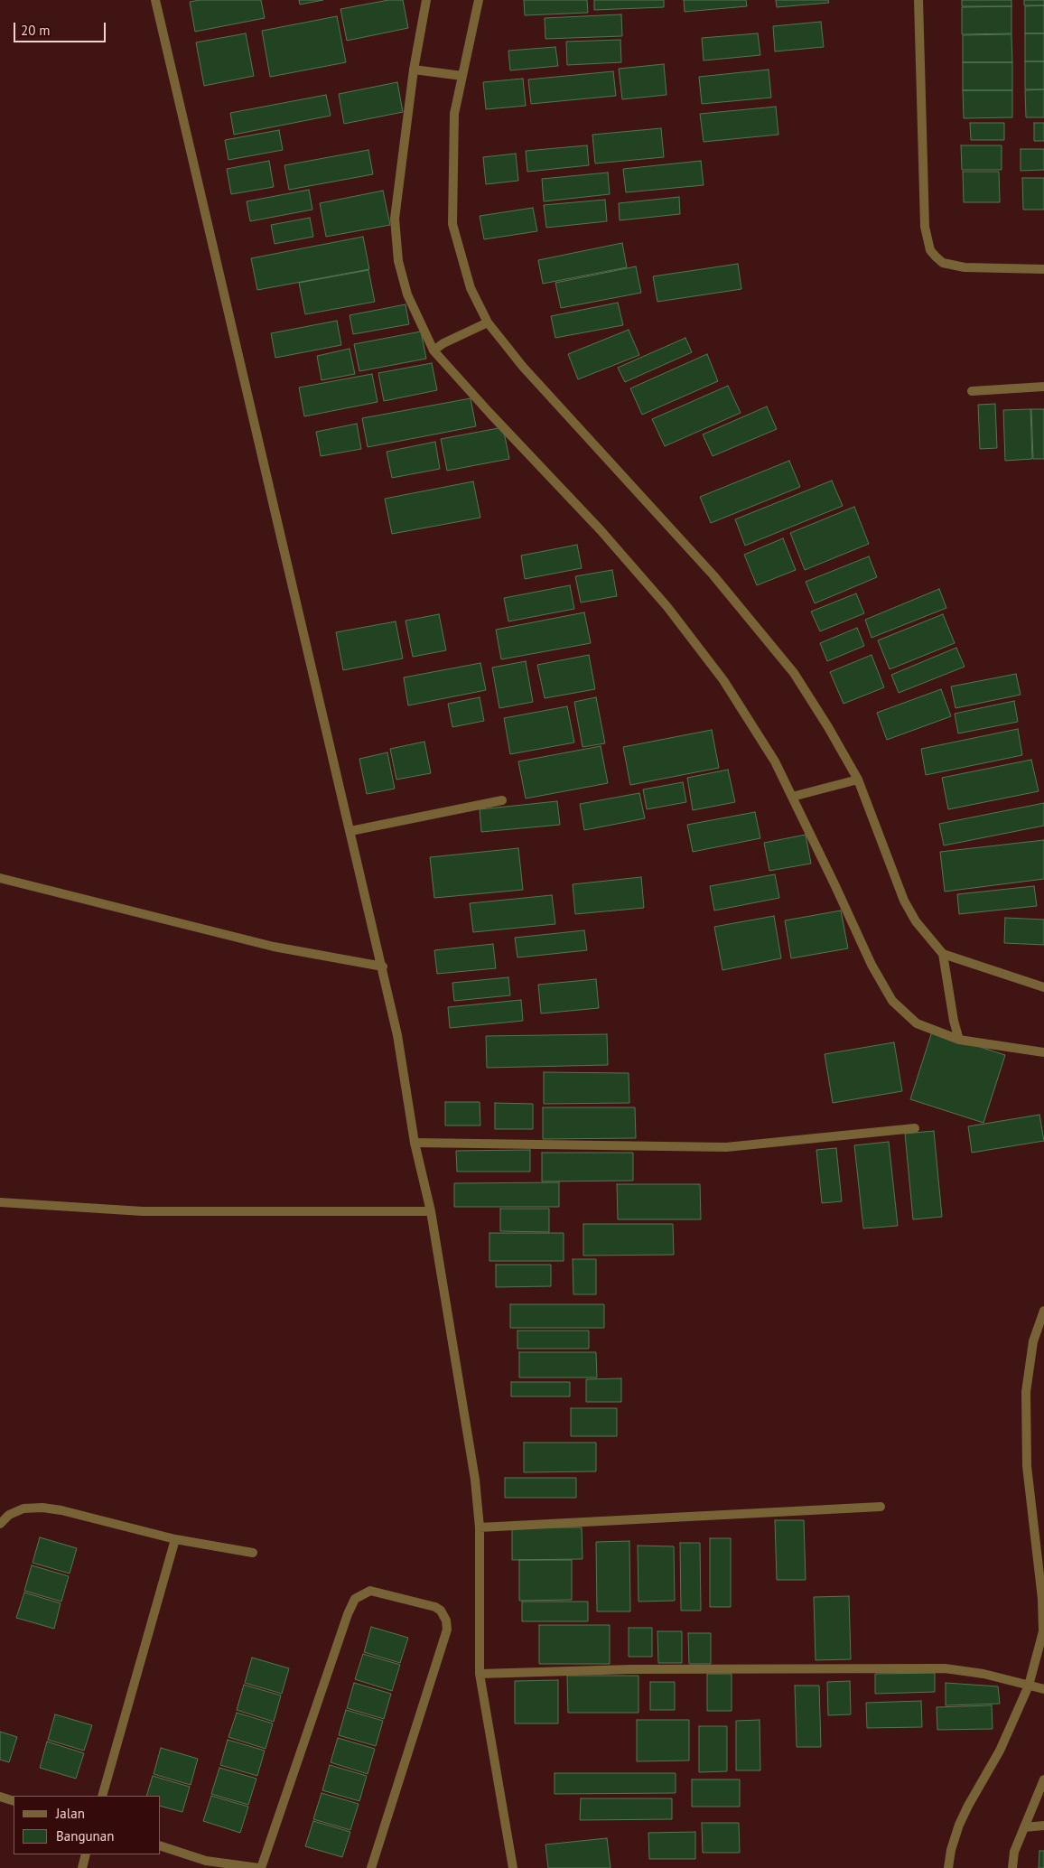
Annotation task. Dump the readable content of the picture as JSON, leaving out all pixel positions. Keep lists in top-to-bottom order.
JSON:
{
  "legend": ["Jalan", "Bangunan"],
  "scale_bar": "20 m"
}
